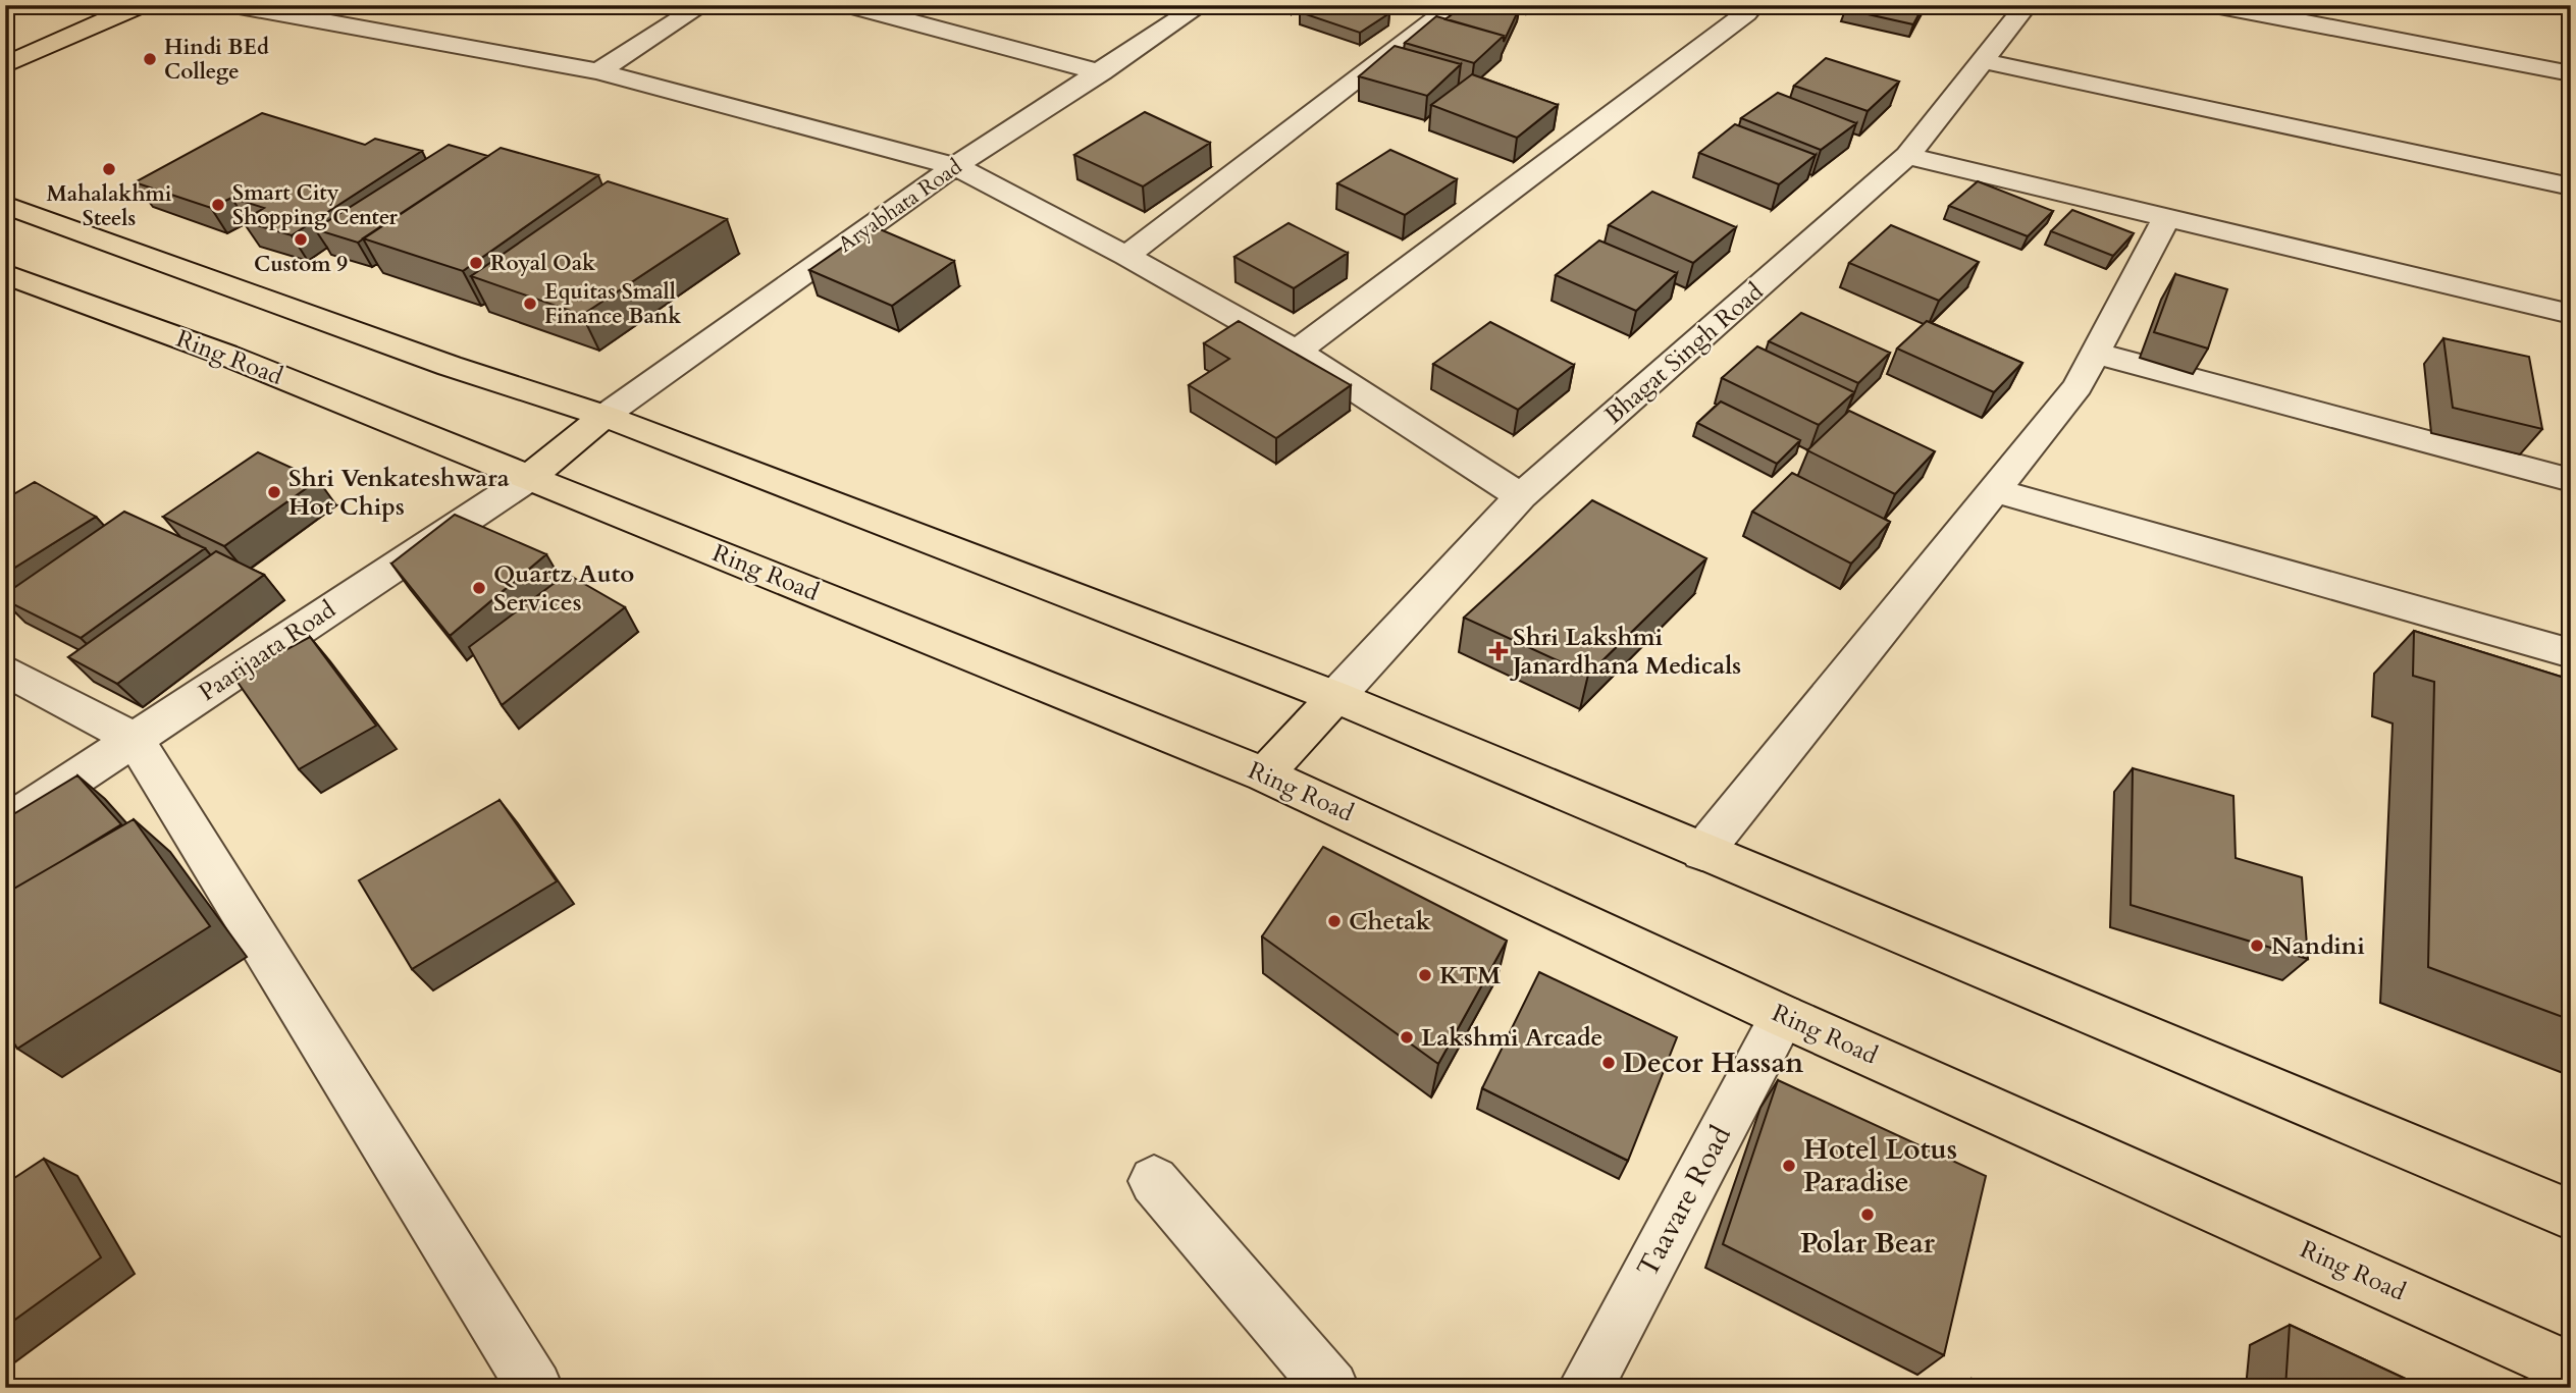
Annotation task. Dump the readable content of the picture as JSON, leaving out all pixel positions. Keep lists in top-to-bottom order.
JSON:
{
  "streets": {
    "main road": ["Ring Road"],
    "street": [
      "Aryabhata Road",
      "Bhagat Singh Road",
      "Paarijaata Road",
      "Taavare Road"
    ]
  },
  "crossings": [
    ["Ring Road", "Paarijaata Road"],
    ["Ring Road", "Taavare Road"]
  ],
  "places": {
    "other": [
      "Hindi BEd College",
      "Mahalakhmi Steels",
      "Smart City Shopping Center",
      "Custom 9",
      "Royal Oak",
      "Equitas Small Finance Bank",
      "Shri Venkateshwara Hot Chips",
      "Quartz Auto Services",
      "Chetak",
      "Nandini",
      "KTM",
      "Lakshmi Arcade",
      "Decor Hassan",
      "Hotel Lotus Paradise",
      "Polar Bear"
    ],
    "health": ["Shri Lakshmi Janardhana Medicals"]
  }
}
